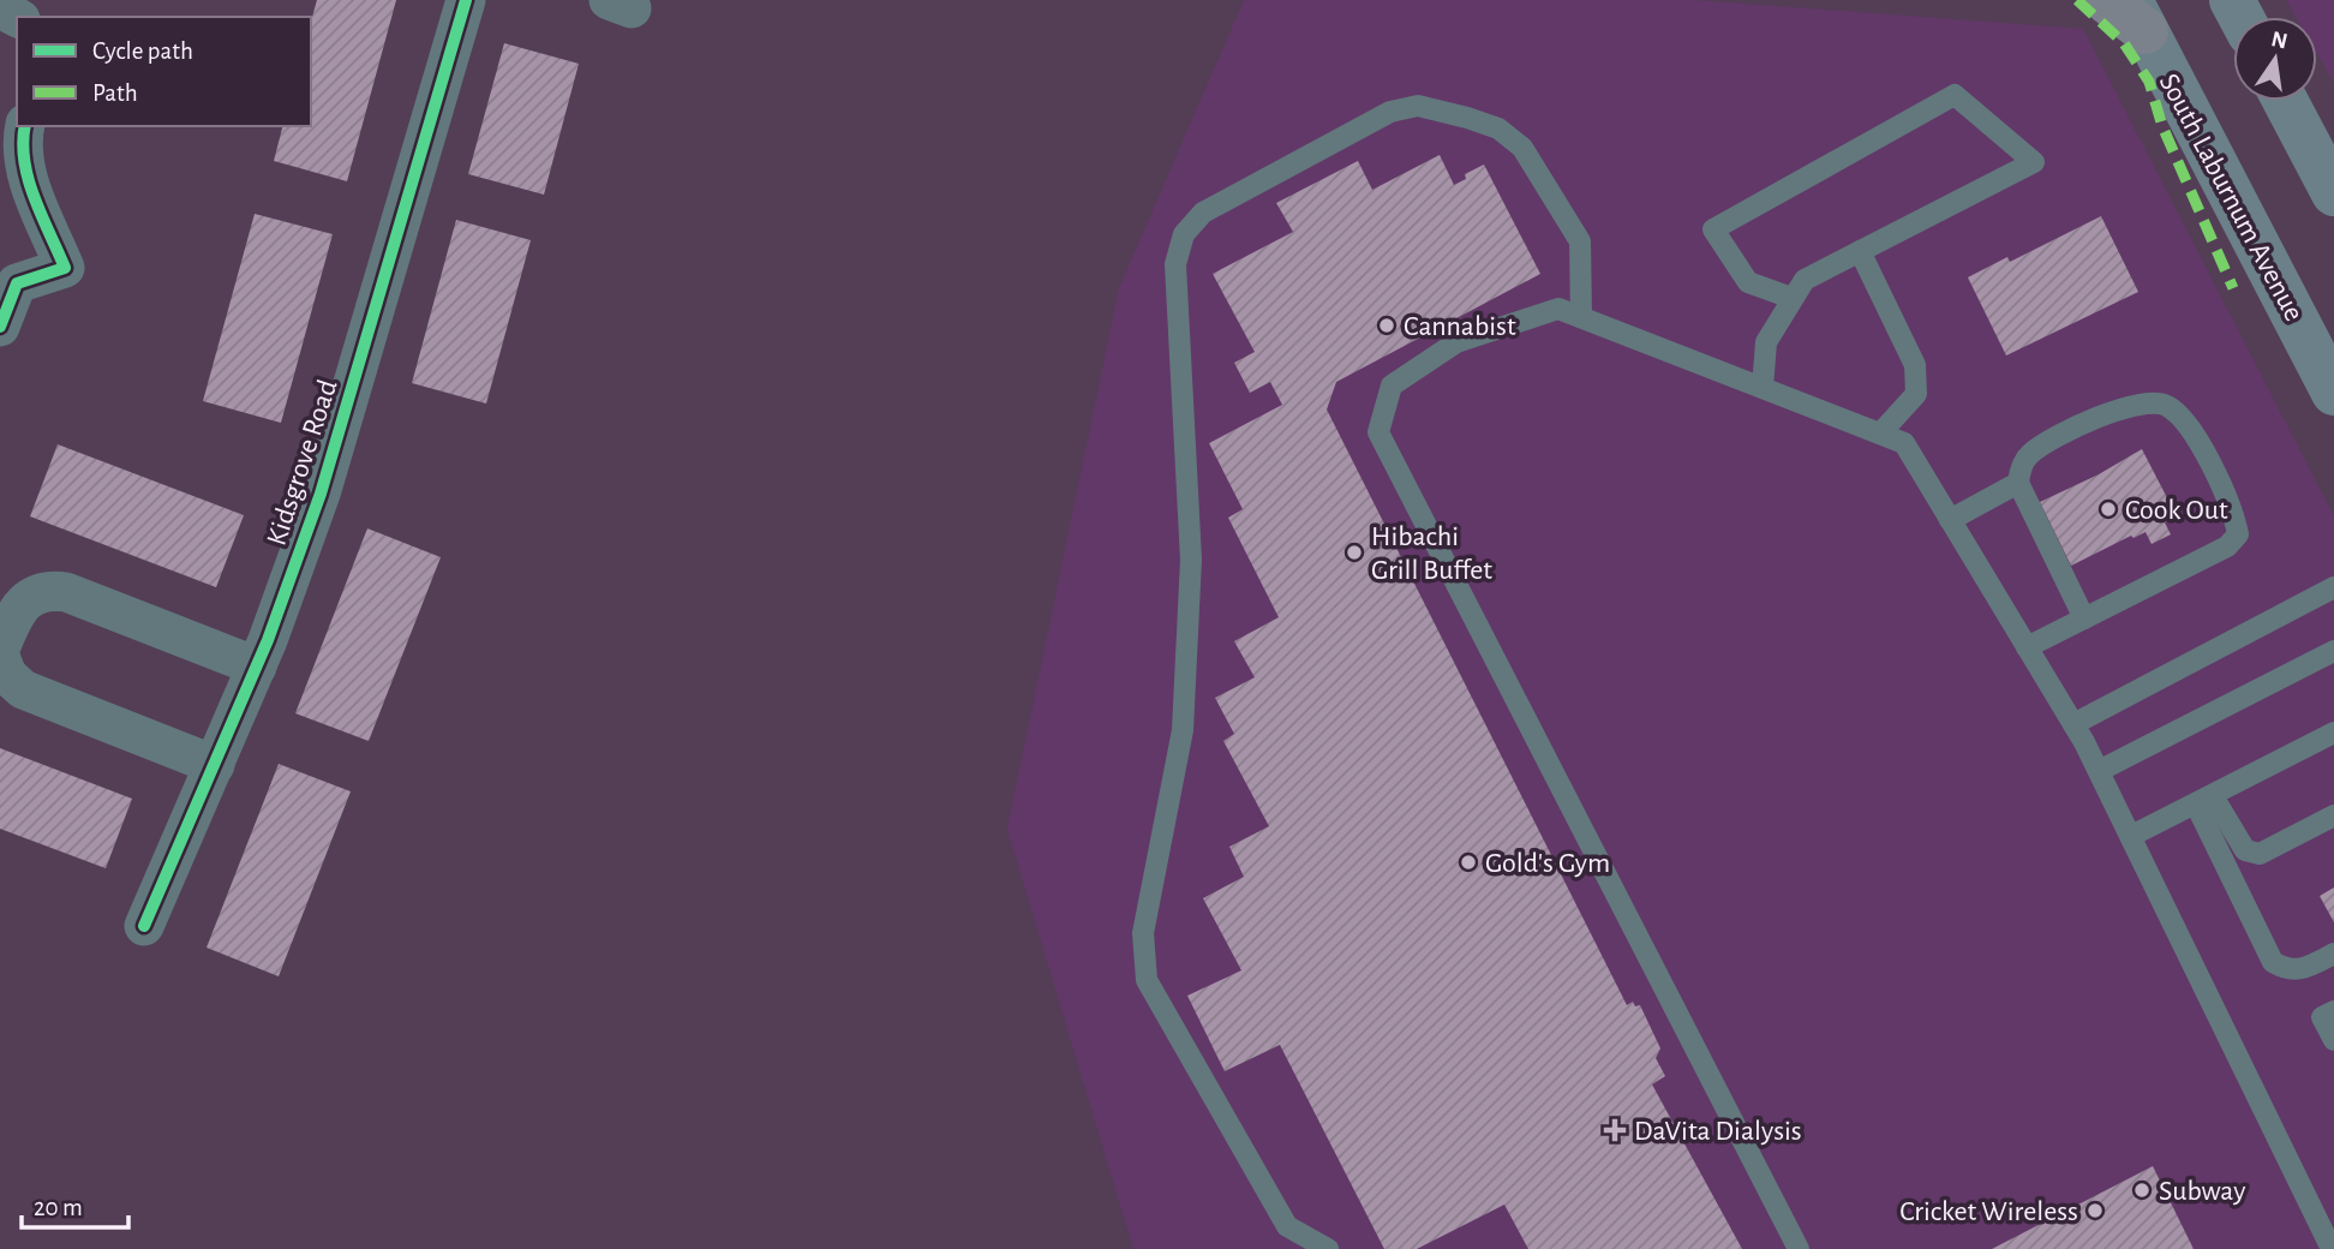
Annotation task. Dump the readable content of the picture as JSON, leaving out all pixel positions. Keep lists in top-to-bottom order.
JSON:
{
  "streets": {
    "main road": ["South Laburnum Avenue"],
    "street": ["Kidsgrove Road"]
  },
  "places": {
    "other": [
      "Cannabist",
      "Cook Out",
      "Hibachi Grill Buffet",
      "Gold's Gym",
      "Subway",
      "Cricket Wireless"
    ],
    "health": ["DaVita Dialysis"]
  },
  "legend": ["Cycle path", "Path"],
  "scale_bar": "20 m",
  "north": "top"
}
